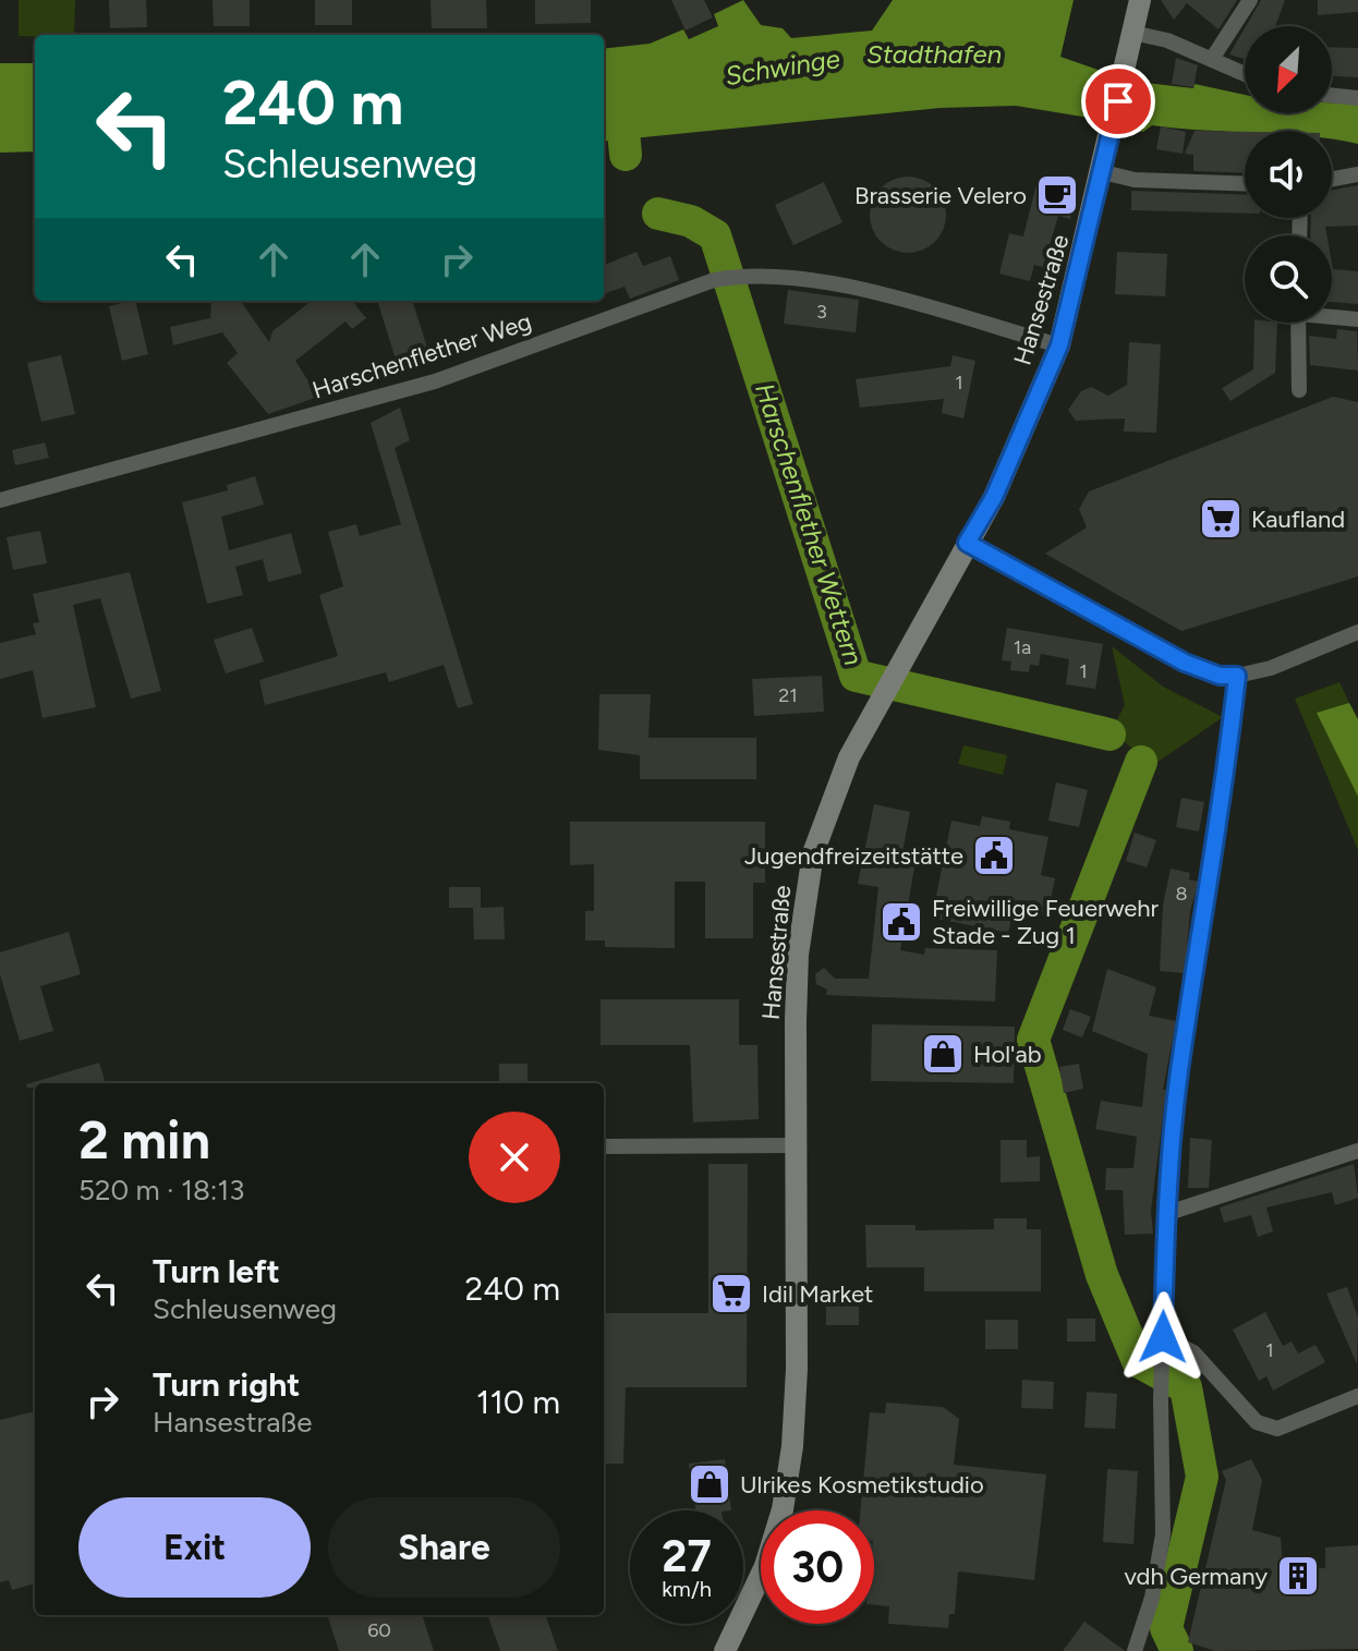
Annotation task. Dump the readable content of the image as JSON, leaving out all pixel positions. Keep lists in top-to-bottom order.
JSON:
{
  "streets": {
    "main road": ["Hansestraße"],
    "street": ["Harschenflether Weg"]
  },
  "crossings": [
    ["Hansestraße", "Harschenflether Weg"]
  ],
  "water": ["Stadthafen", "Schwinge", "Harschenflether Wettern"],
  "places": {
    "cafe": ["Brasserie Velero"],
    "supermarket": ["Kaufland", "Idil Market"],
    "public building": ["Jugendfreizeitstätte", "Freiwillige Feuerwehr Stade - Zug 1"],
    "shop": ["Hol'ab", "Ulrikes Kosmetikstudio"],
    "building": ["vdh Germany"]
  },
  "house_numbers": [
    "3",
    "1",
    "1a",
    "1",
    "21",
    "8",
    "1",
    "60"
  ],
  "north": "bottom left",
  "page": {
    "turn": ["240 m", "Schleusenweg"],
    "heading": ["2 min", "520 m · 18:13"],
    "list": [
      {
        "name": "Turn left",
        "note": "Schleusenweg",
        "value": "240 m"
      },
      {
        "name": "Turn right",
        "note": "Hansestraße",
        "value": "110 m"
      }
    ],
    "buttons": ["Exit", "Share"],
    "speed": "27 km/h",
    "limit": "30"
  }
}
